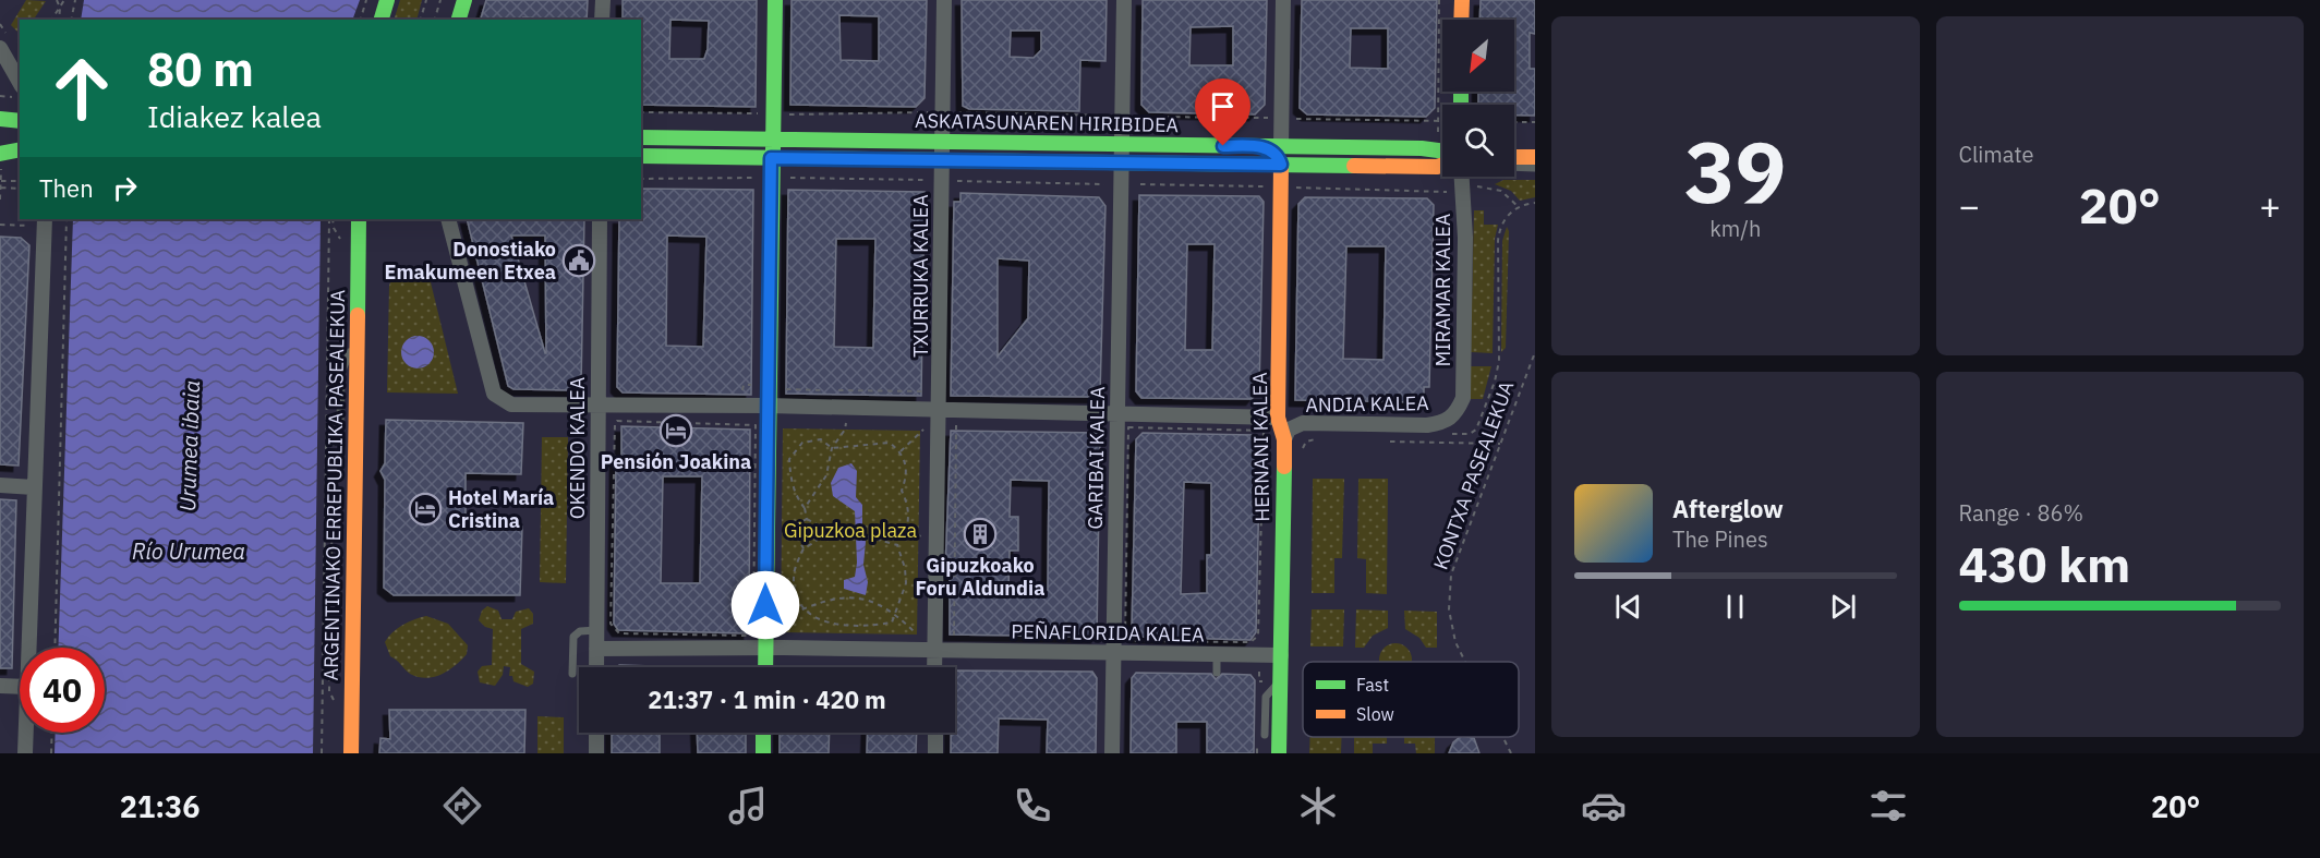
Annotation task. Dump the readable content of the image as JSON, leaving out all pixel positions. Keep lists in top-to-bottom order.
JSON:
{
  "streets": {
    "main road": ["ASKATASUNAREN HIRIBIDEA", "HERNANI KALEA", "ARGENTINAKO ERREPUBLIKA PASEALEKUA"],
    "street": [
      "TXURRUKA KALEA",
      "MIRAMAR KALEA",
      "ANDIA KALEA",
      "OKENDO KALEA",
      "GARIBAI KALEA",
      "PEÑAFLORIDA KALEA"
    ],
    "path": ["KONTXA PASEALEKUA"]
  },
  "crossings": [
    ["ASKATASUNAREN HIRIBIDEA", "TXURRUKA KALEA"],
    ["ASKATASUNAREN HIRIBIDEA", "HERNANI KALEA"],
    ["ASKATASUNAREN HIRIBIDEA", "GARIBAI KALEA"],
    ["TXURRUKA KALEA", "ANDIA KALEA"],
    ["MIRAMAR KALEA", "ANDIA KALEA"],
    ["ANDIA KALEA", "HERNANI KALEA"],
    ["ANDIA KALEA", "GARIBAI KALEA"],
    ["HERNANI KALEA", "PEÑAFLORIDA KALEA"],
    ["GARIBAI KALEA", "PEÑAFLORIDA KALEA"]
  ],
  "water": ["Urumea ibaia", "Río Urumea"],
  "parks": ["Gipuzkoa plaza"],
  "places": {
    "public building": ["Donostiako Emakumeen Etxea"],
    "hotel": ["Pensión Joakina", "Hotel María Cristina"],
    "building": ["Gipuzkoako Foru Aldundia"]
  },
  "legend": ["Fast", "Slow"],
  "north": "bottom left",
  "page": {
    "tile": [
      ["39", "km/h"],
      "Climate",
      ["Range · 86%", "430 km"]
    ],
    "turn": ["80 m", "Idiakez kalea"],
    "then": "Then",
    "heat": ["−", "20°", "+"],
    "song": ["Afterglow", "The Pines"],
    "limit": "40",
    "trip": "21:37 · 1 min · 420 m",
    "tabs": ["21:36", "20°"]
  }
}
